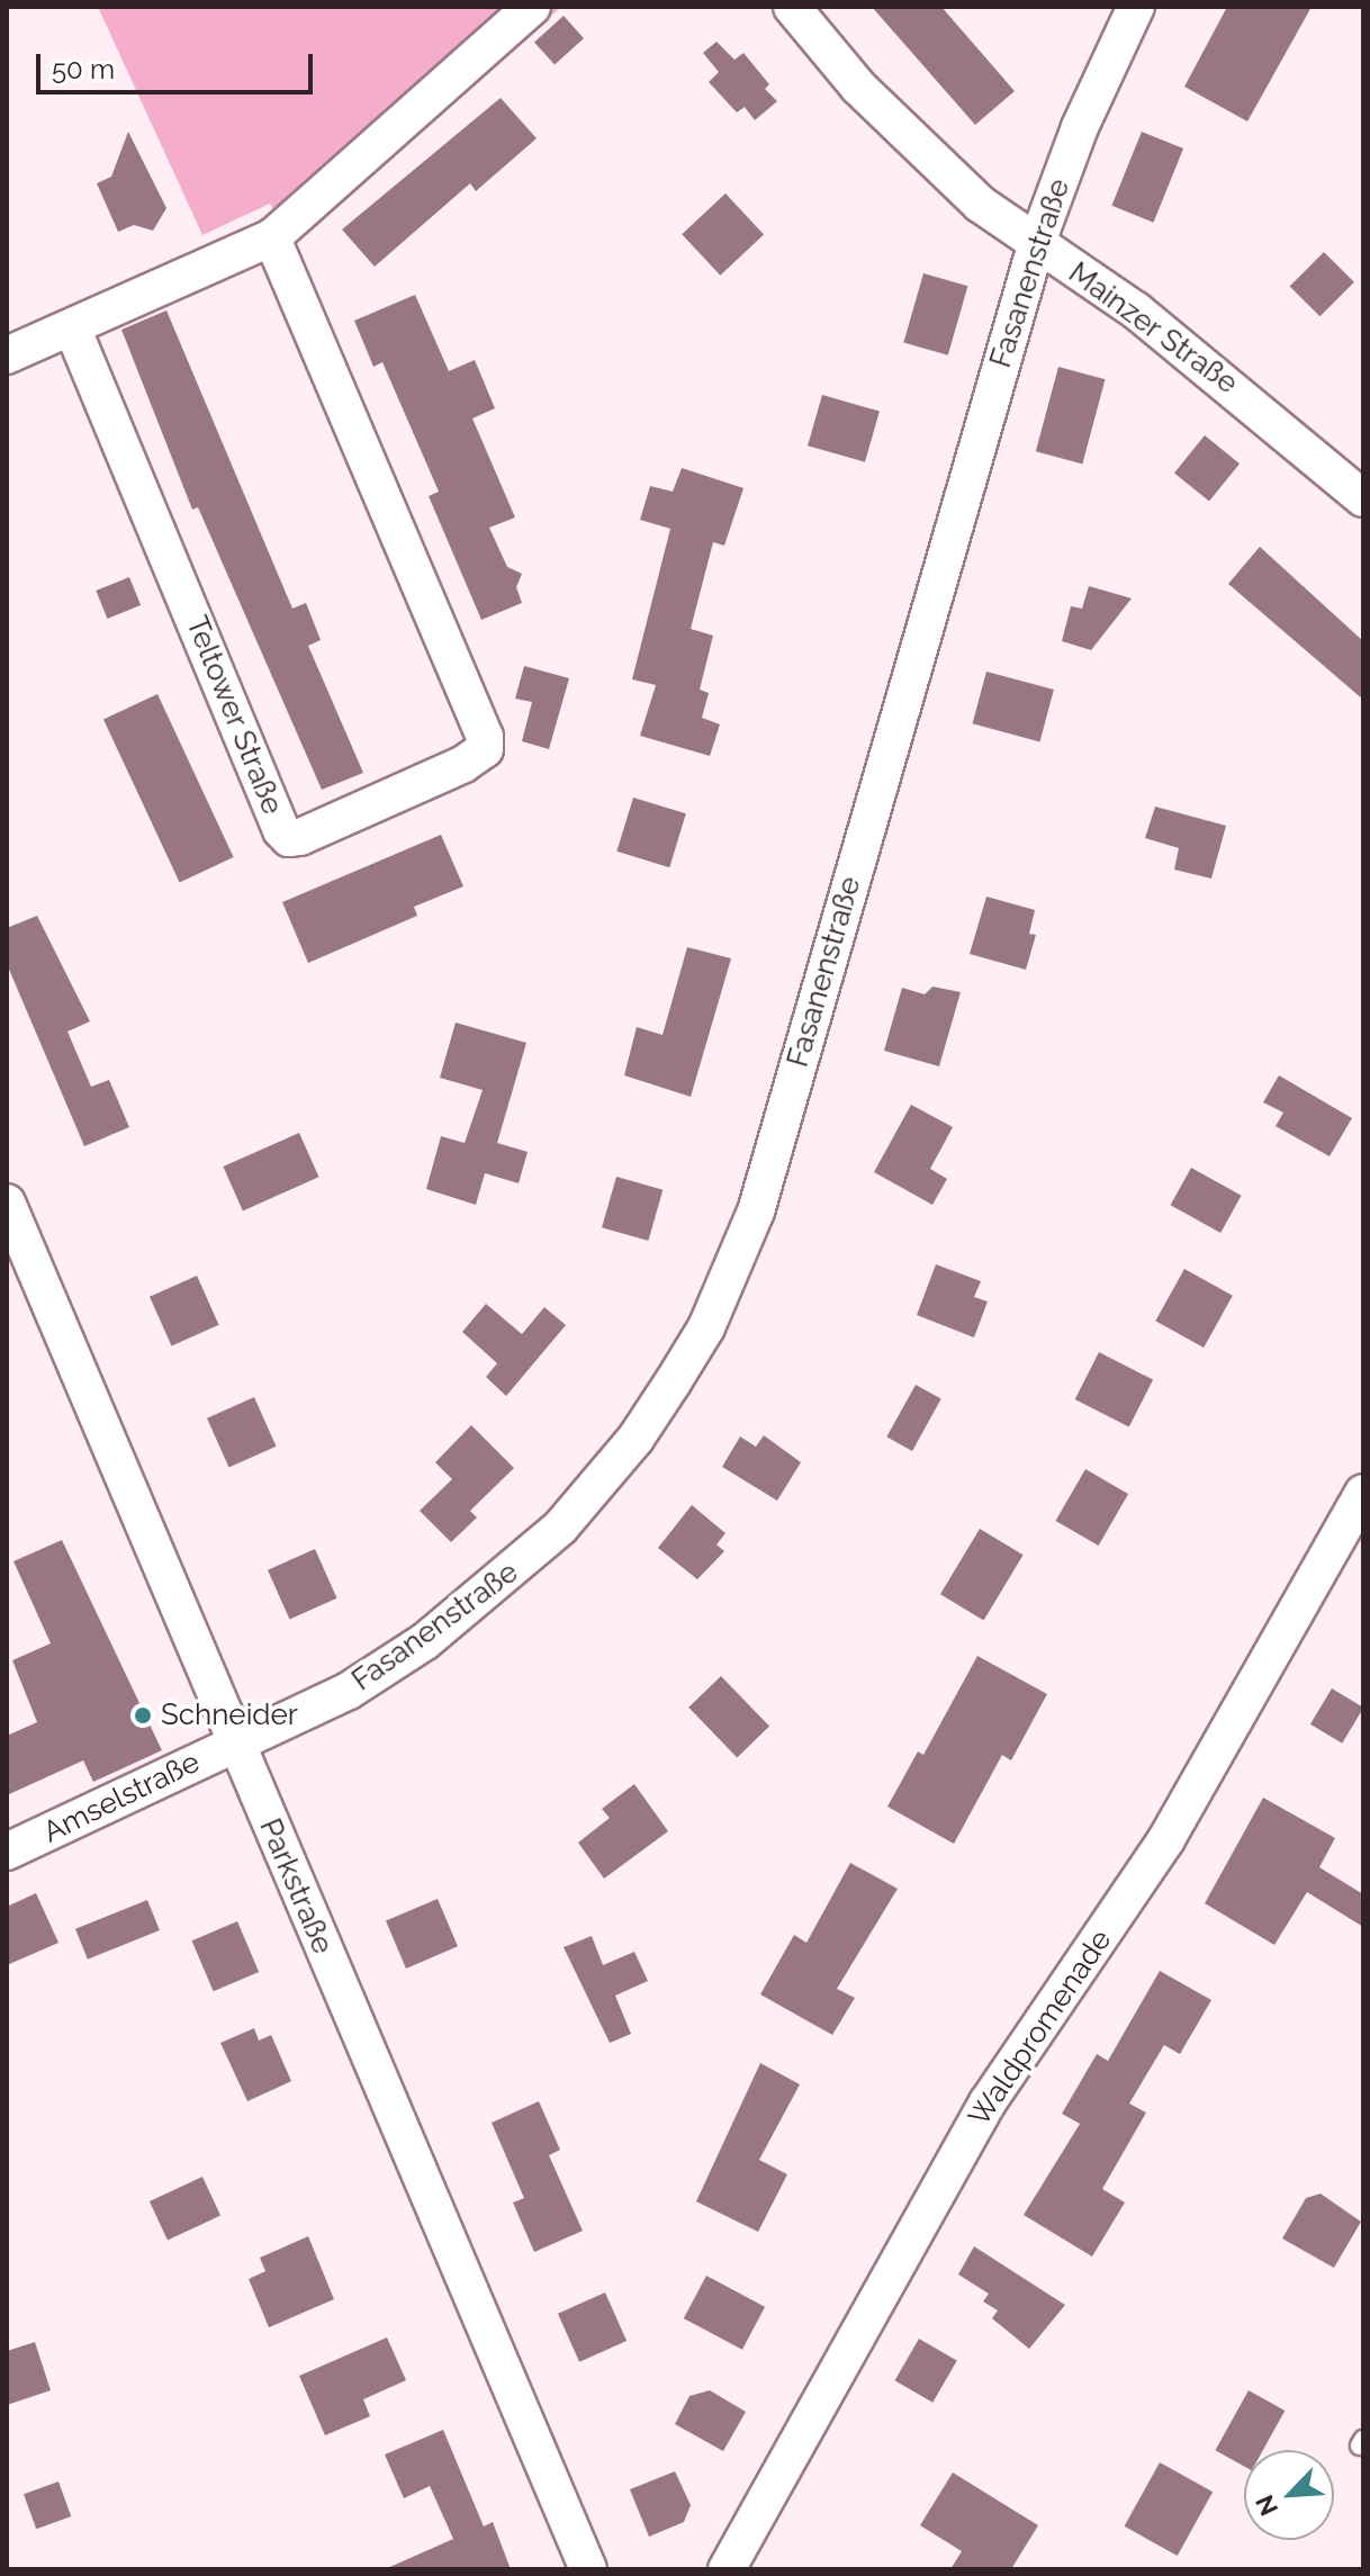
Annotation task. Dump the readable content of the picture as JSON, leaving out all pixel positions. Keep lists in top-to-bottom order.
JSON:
{
  "streets": {
    "street": [
      "Fasanenstraße",
      "Mainzer Straße",
      "Teltower Straße",
      "Amselstraße",
      "Parkstraße",
      "Waldpromenade"
    ]
  },
  "crossings": [
    ["Fasanenstraße", "Mainzer Straße"],
    ["Fasanenstraße", "Amselstraße"],
    ["Fasanenstraße", "Parkstraße"],
    ["Amselstraße", "Parkstraße"]
  ],
  "places": ["Schneider"],
  "scale_bar": "50 m",
  "north": "bottom left"
}
